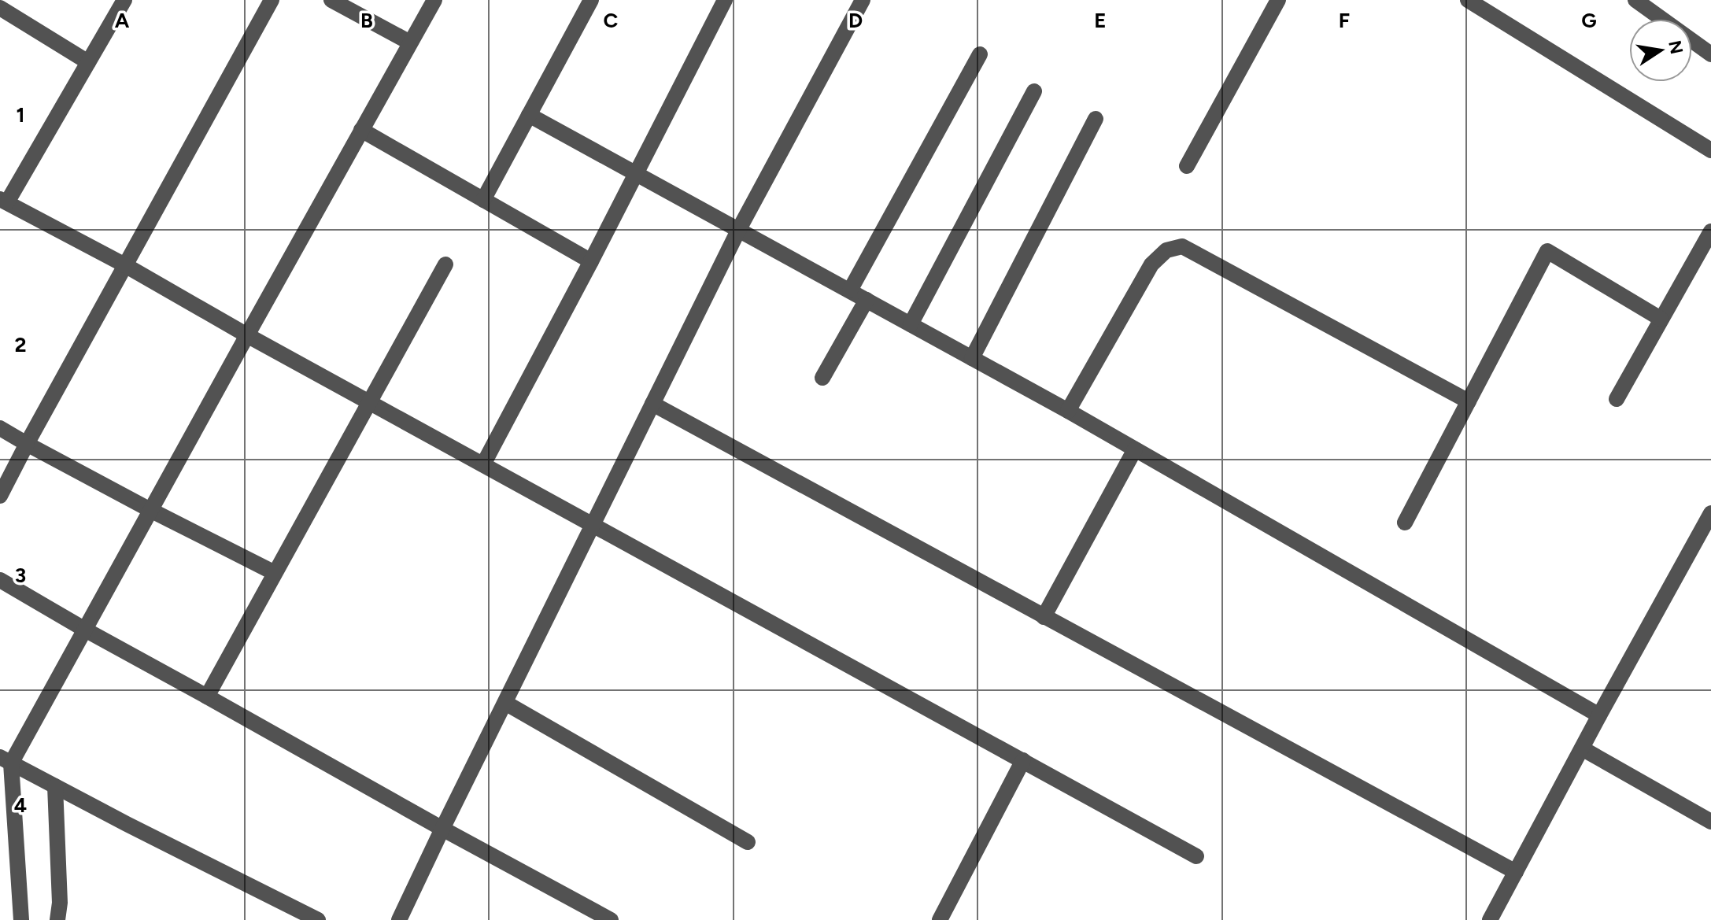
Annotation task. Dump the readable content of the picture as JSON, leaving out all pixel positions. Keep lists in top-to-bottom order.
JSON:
{
  "north": "right",
  "grid": {
    "columns": [
      "A",
      "B",
      "C",
      "D",
      "E",
      "F",
      "G"
    ],
    "rows": [
      "1",
      "2",
      "3",
      "4"
    ]
  }
}
